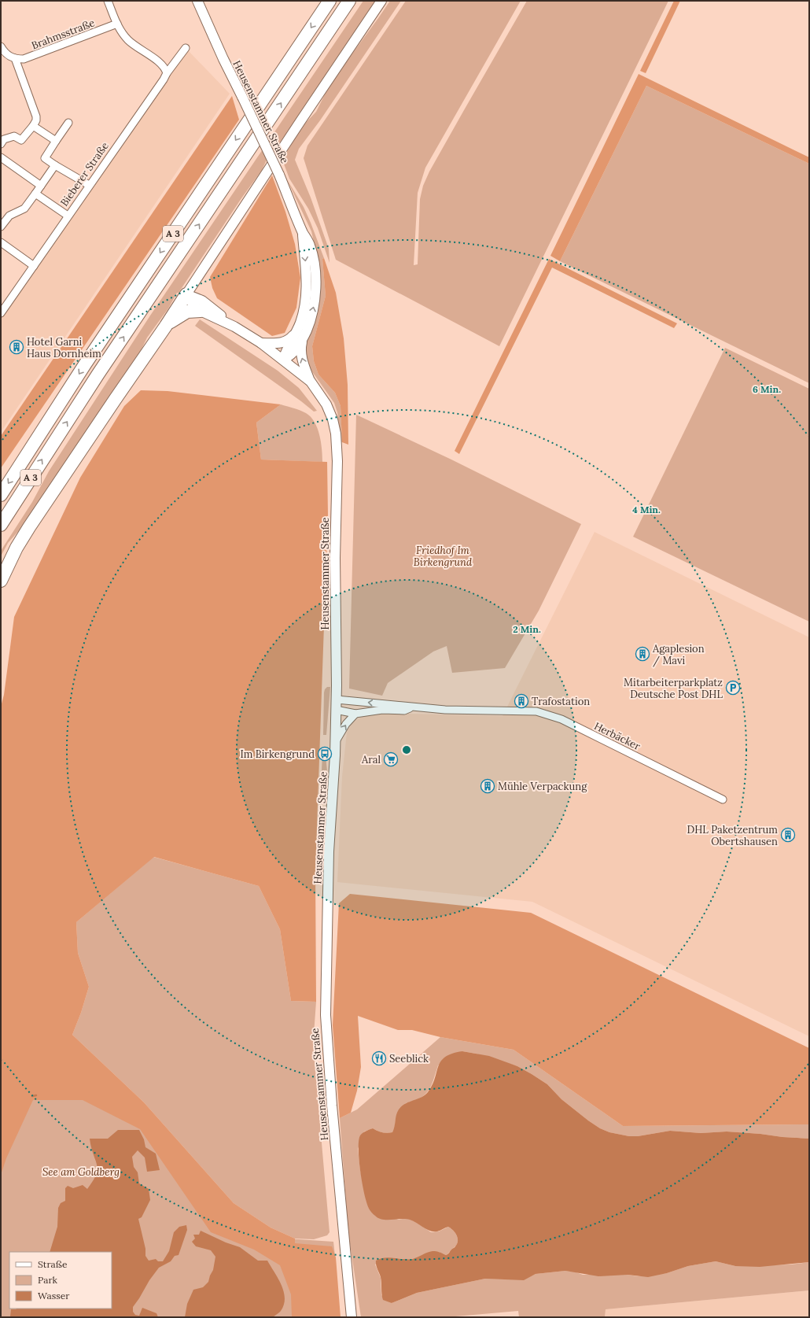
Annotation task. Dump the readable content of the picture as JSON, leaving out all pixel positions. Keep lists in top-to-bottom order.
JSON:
{
  "streets": {
    "highway": ["A 3"],
    "main road": ["Heusenstammer Straße"],
    "street": ["Brahmsstraße", "Bieberer Straße", "Herbäcker"]
  },
  "parks": ["Friedhof Im Birkengrund", "See am Goldberg"],
  "places": {
    "building": [
      "Hotel Garni Haus Dornheim",
      "Agaplesion / Mavi",
      "Trafostation",
      "Mühle Verpackung",
      "DHL Paketzentrum Obertshausen"
    ],
    "parking": ["Mitarbeiterparkplatz Deutsche Post DHL"],
    "bus stop": ["Im Birkengrund"],
    "supermarket": ["Aral"],
    "restaurant": ["Seeblick"]
  },
  "legend": ["Straße", "Park", "Wasser"],
  "rings": ["6 Min.", "4 Min.", "2 Min."]
}
